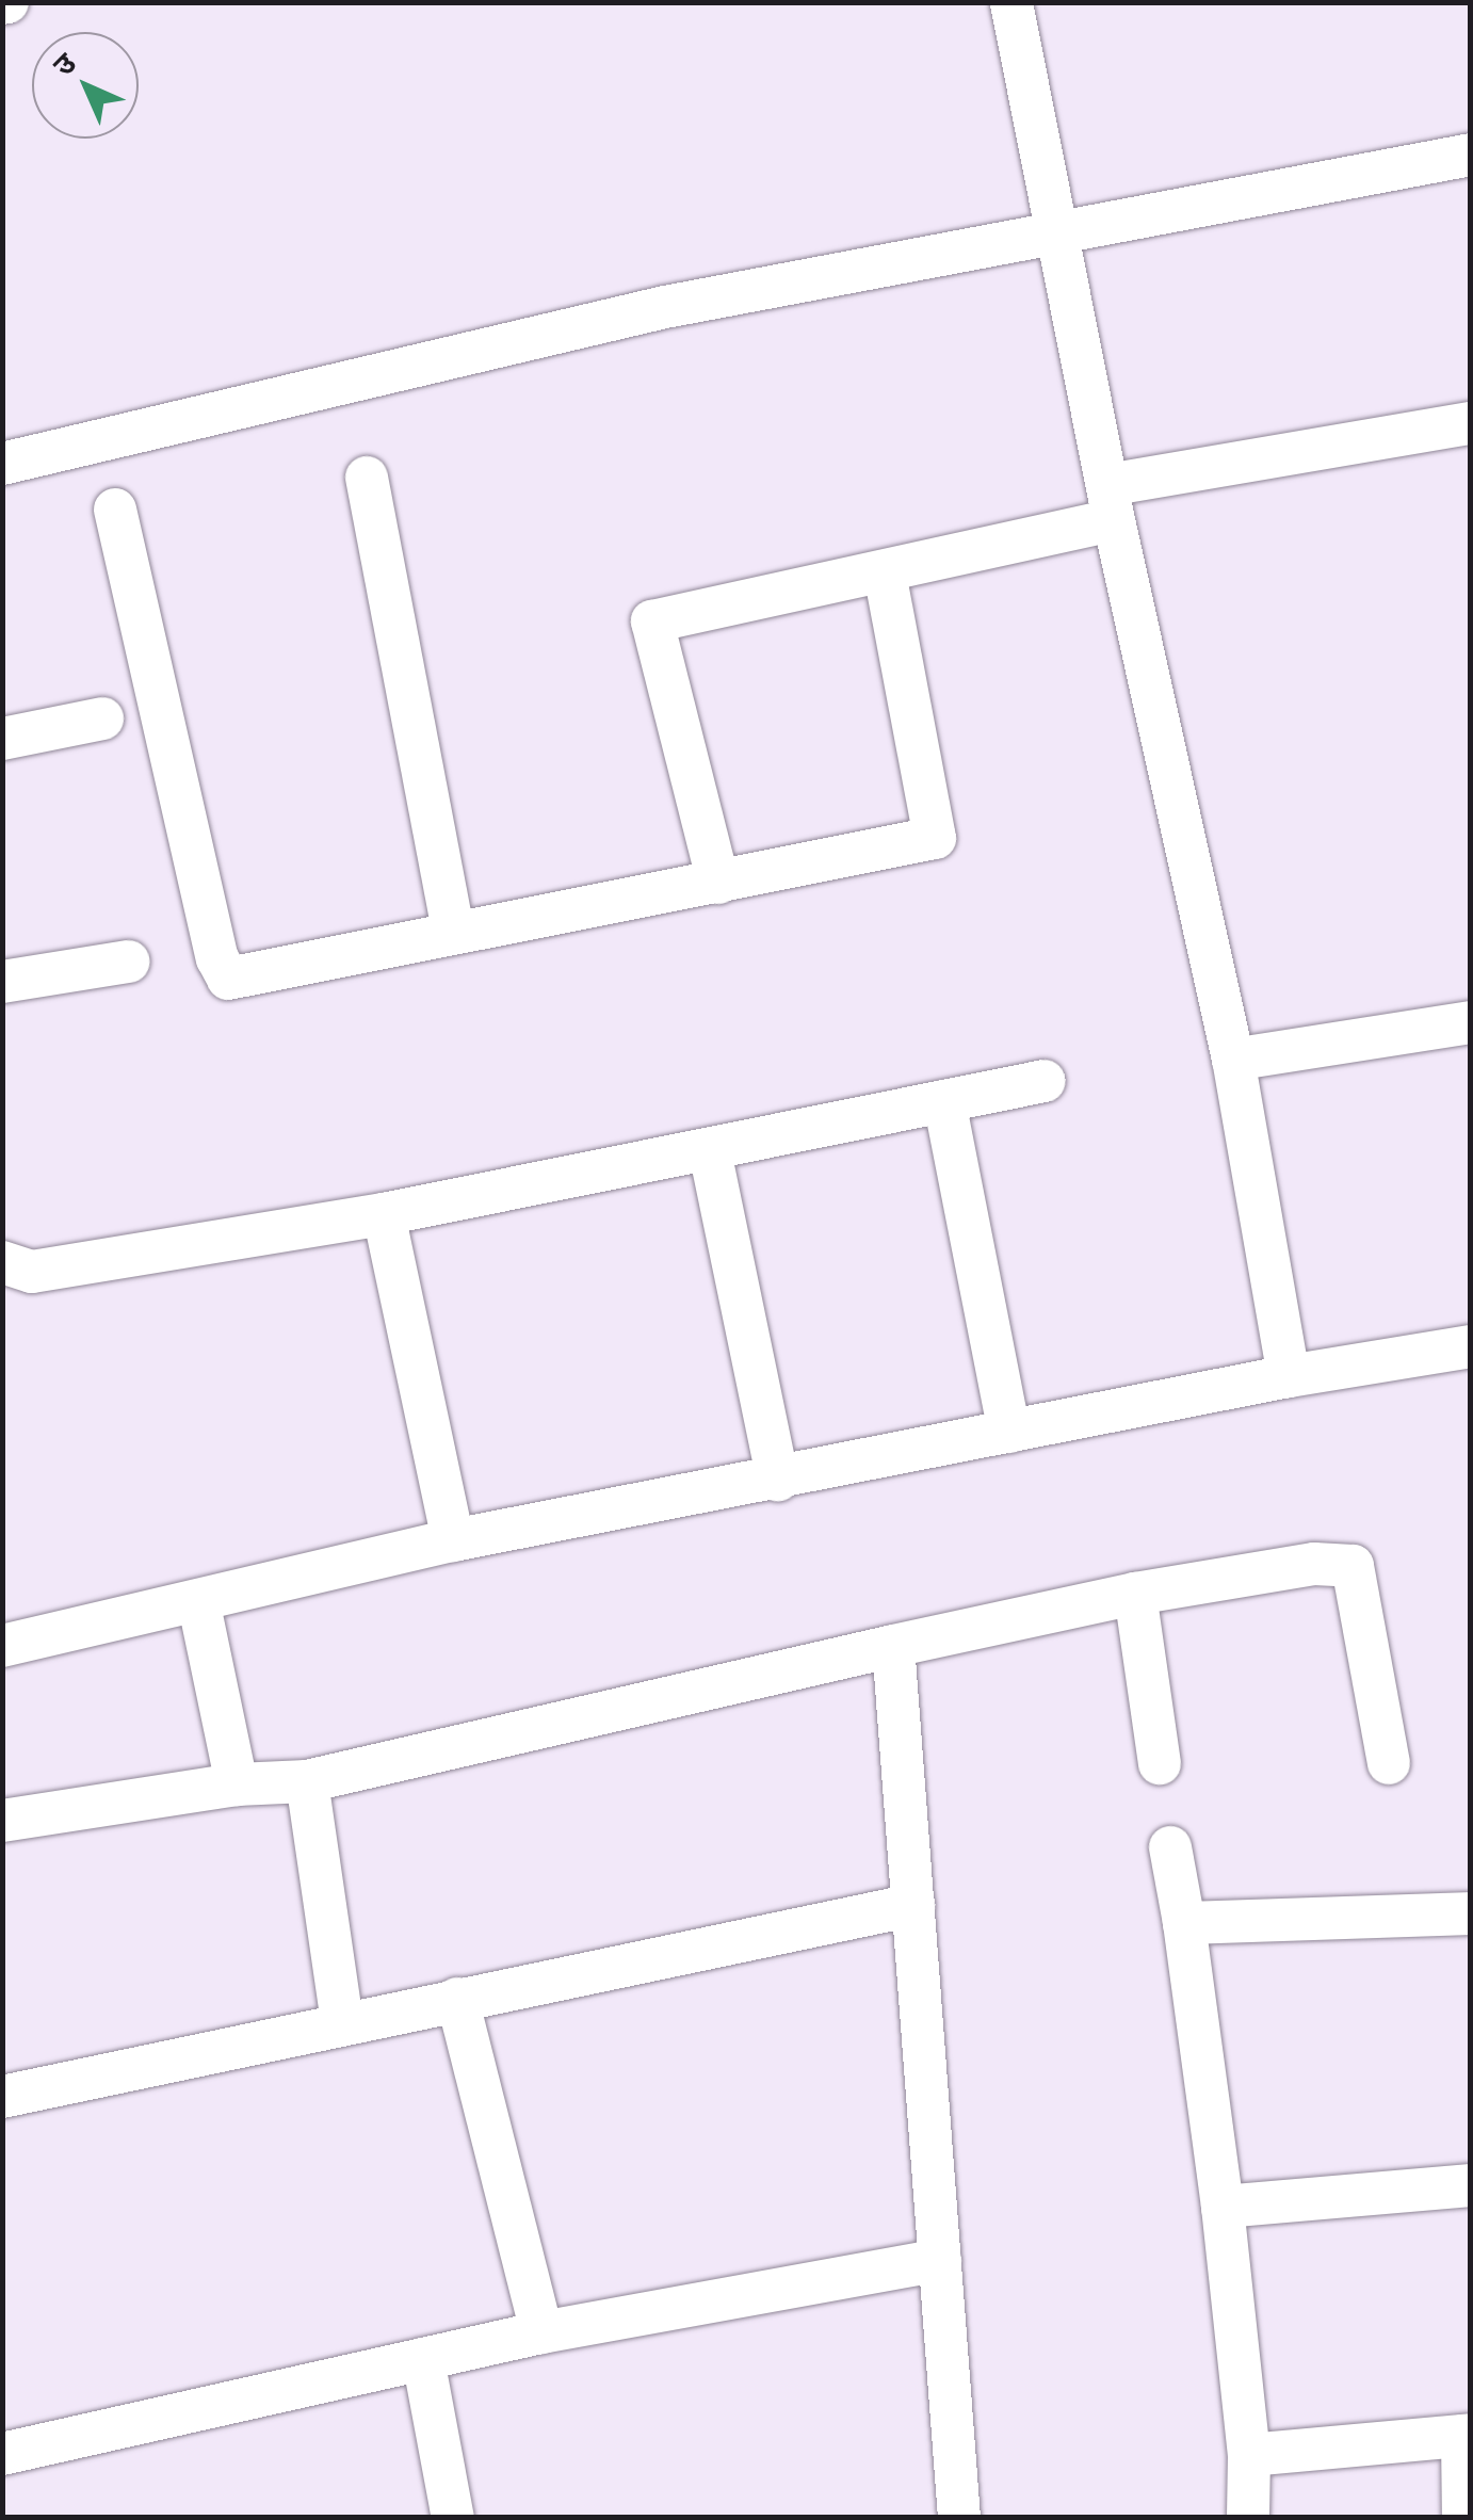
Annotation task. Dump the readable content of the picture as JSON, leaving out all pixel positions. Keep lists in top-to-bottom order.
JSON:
{
  "north": "top left"
}
